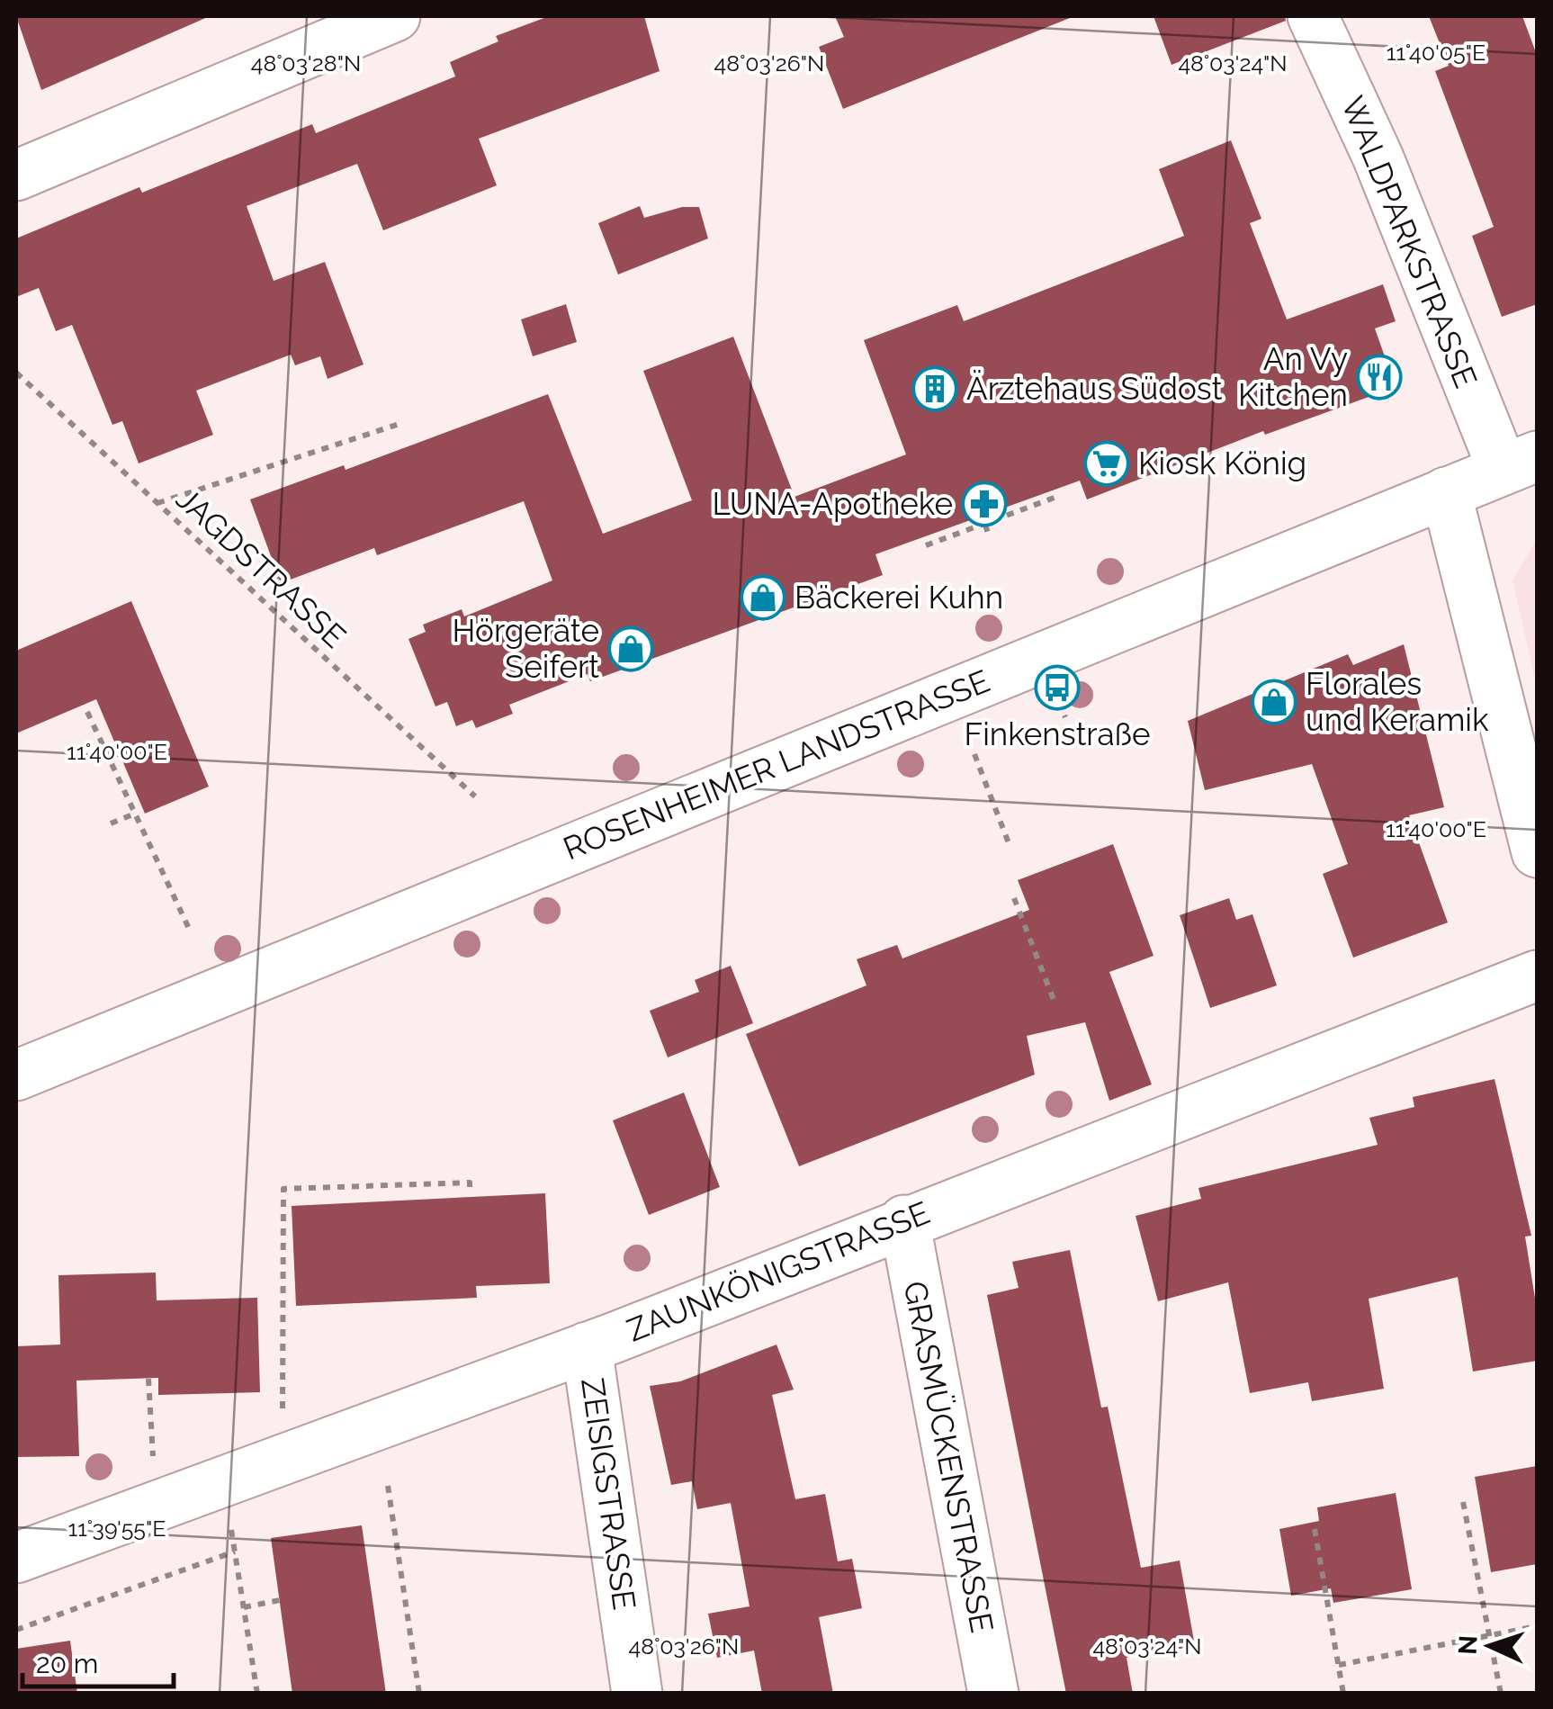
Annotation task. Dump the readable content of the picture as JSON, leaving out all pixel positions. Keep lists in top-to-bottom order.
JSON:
{
  "streets": {
    "street": [
      "WALDPARKSTRASSE",
      "ROSENHEIMER LANDSTRASSE",
      "ZAUNKÖNIGSTRASSE",
      "GRASMÜCKENSTRASSE",
      "ZEISIGSTRASSE"
    ],
    "path": ["JAGDSTRASSE"]
  },
  "crossings": [
    ["WALDPARKSTRASSE", "ROSENHEIMER LANDSTRASSE"],
    ["ZAUNKÖNIGSTRASSE", "GRASMÜCKENSTRASSE"],
    ["ZAUNKÖNIGSTRASSE", "ZEISIGSTRASSE"]
  ],
  "places": {
    "restaurant": ["An Vy Kitchen"],
    "building": ["Ärztehaus Südost"],
    "supermarket": ["Kiosk König"],
    "pharmacy": ["LUNA-Apotheke"],
    "shop": ["Bäckerei Kuhn", "Hörgeräte Seifert", "Florales und Keramik"],
    "bus stop": ["Finkenstraße"]
  },
  "scale_bar": "20 m",
  "north": "left",
  "coordinates": [
    "11°40'05\"E",
    "48°03'28\"N",
    "48°03'26\"N",
    "48°03'24\"N",
    "11°40'00\"E",
    "11°39'55\"E"
  ]
}
